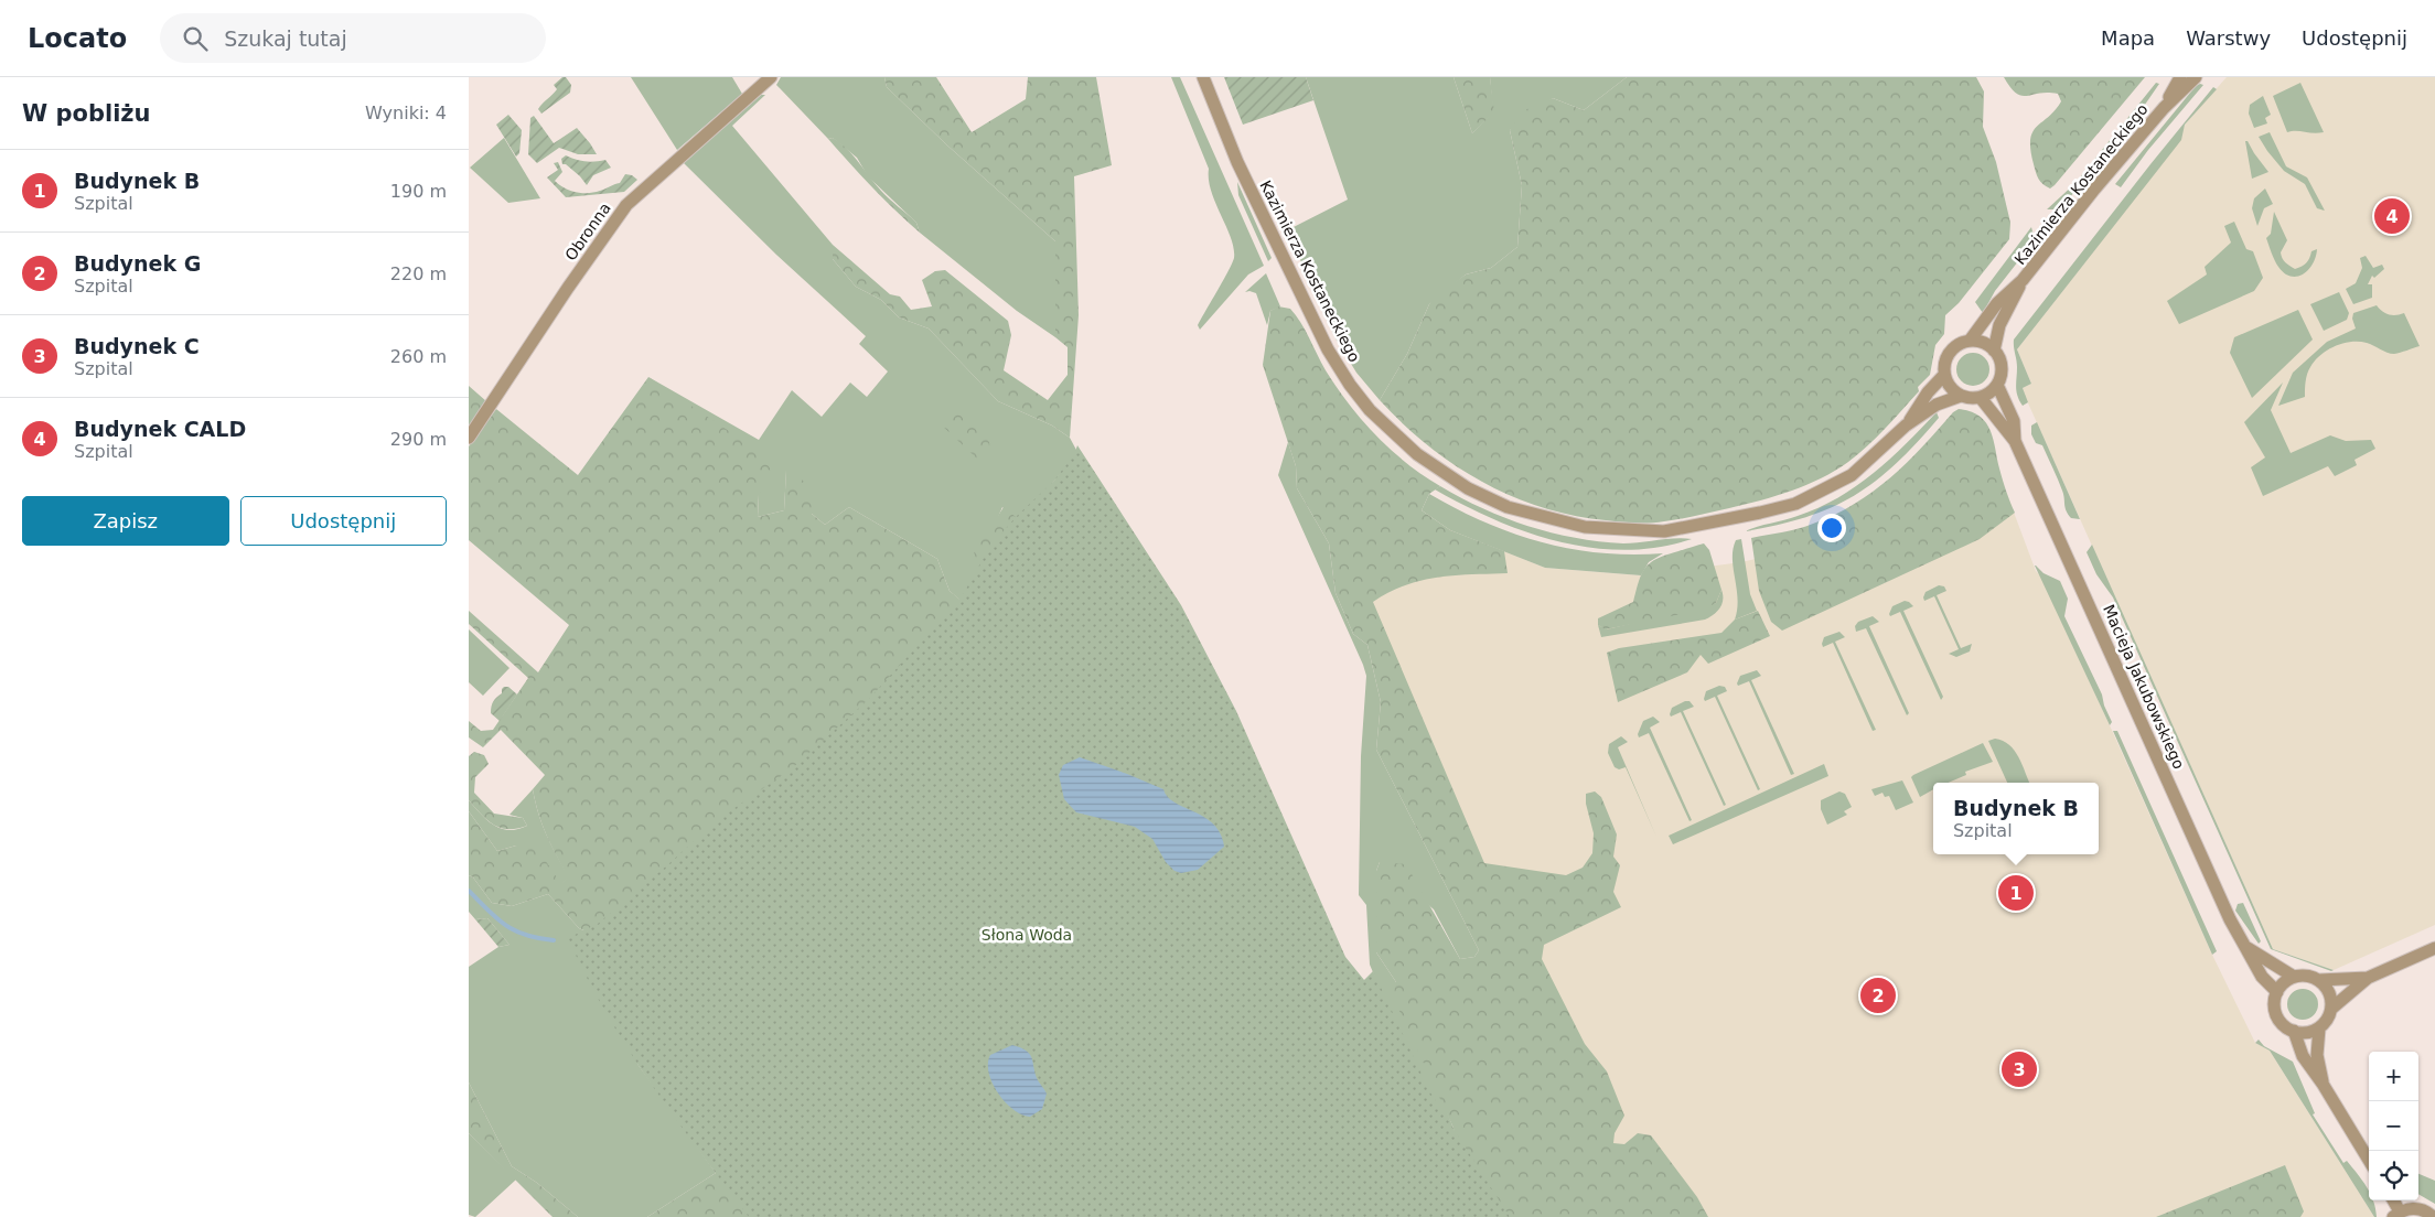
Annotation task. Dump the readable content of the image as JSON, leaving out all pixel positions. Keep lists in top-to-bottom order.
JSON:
{
  "streets": {
    "street": ["Kazimierza Kostaneckiego", "Obronna", "Macieja Jakubowskiego"]
  },
  "crossings": [
    ["Kazimierza Kostaneckiego", "Macieja Jakubowskiego"]
  ],
  "parks": ["Słona Woda"],
  "page": {
    "header": "Locato",
    "search": "Szukaj tutaj",
    "nav": ["Mapa", "Warstwy", "Udostępnij"],
    "heading": ["W pobliżu", "Wyniki: 4"],
    "list": [
      {
        "mark": "1",
        "name": "Budynek B",
        "note": "Szpital",
        "value": "190 m"
      },
      {
        "mark": "2",
        "name": "Budynek G",
        "note": "Szpital",
        "value": "220 m"
      },
      {
        "mark": "3",
        "name": "Budynek C",
        "note": "Szpital",
        "value": "260 m"
      },
      {
        "mark": "4",
        "name": "Budynek CALD",
        "note": "Szpital",
        "value": "290 m"
      }
    ],
    "pins": [
      "4",
      "1",
      "2",
      "3"
    ],
    "buttons": ["Zapisz", "Udostępnij"],
    "popup": ["Budynek B", "Szpital"],
    "map_buttons": ["+", "−"]
  }
}
